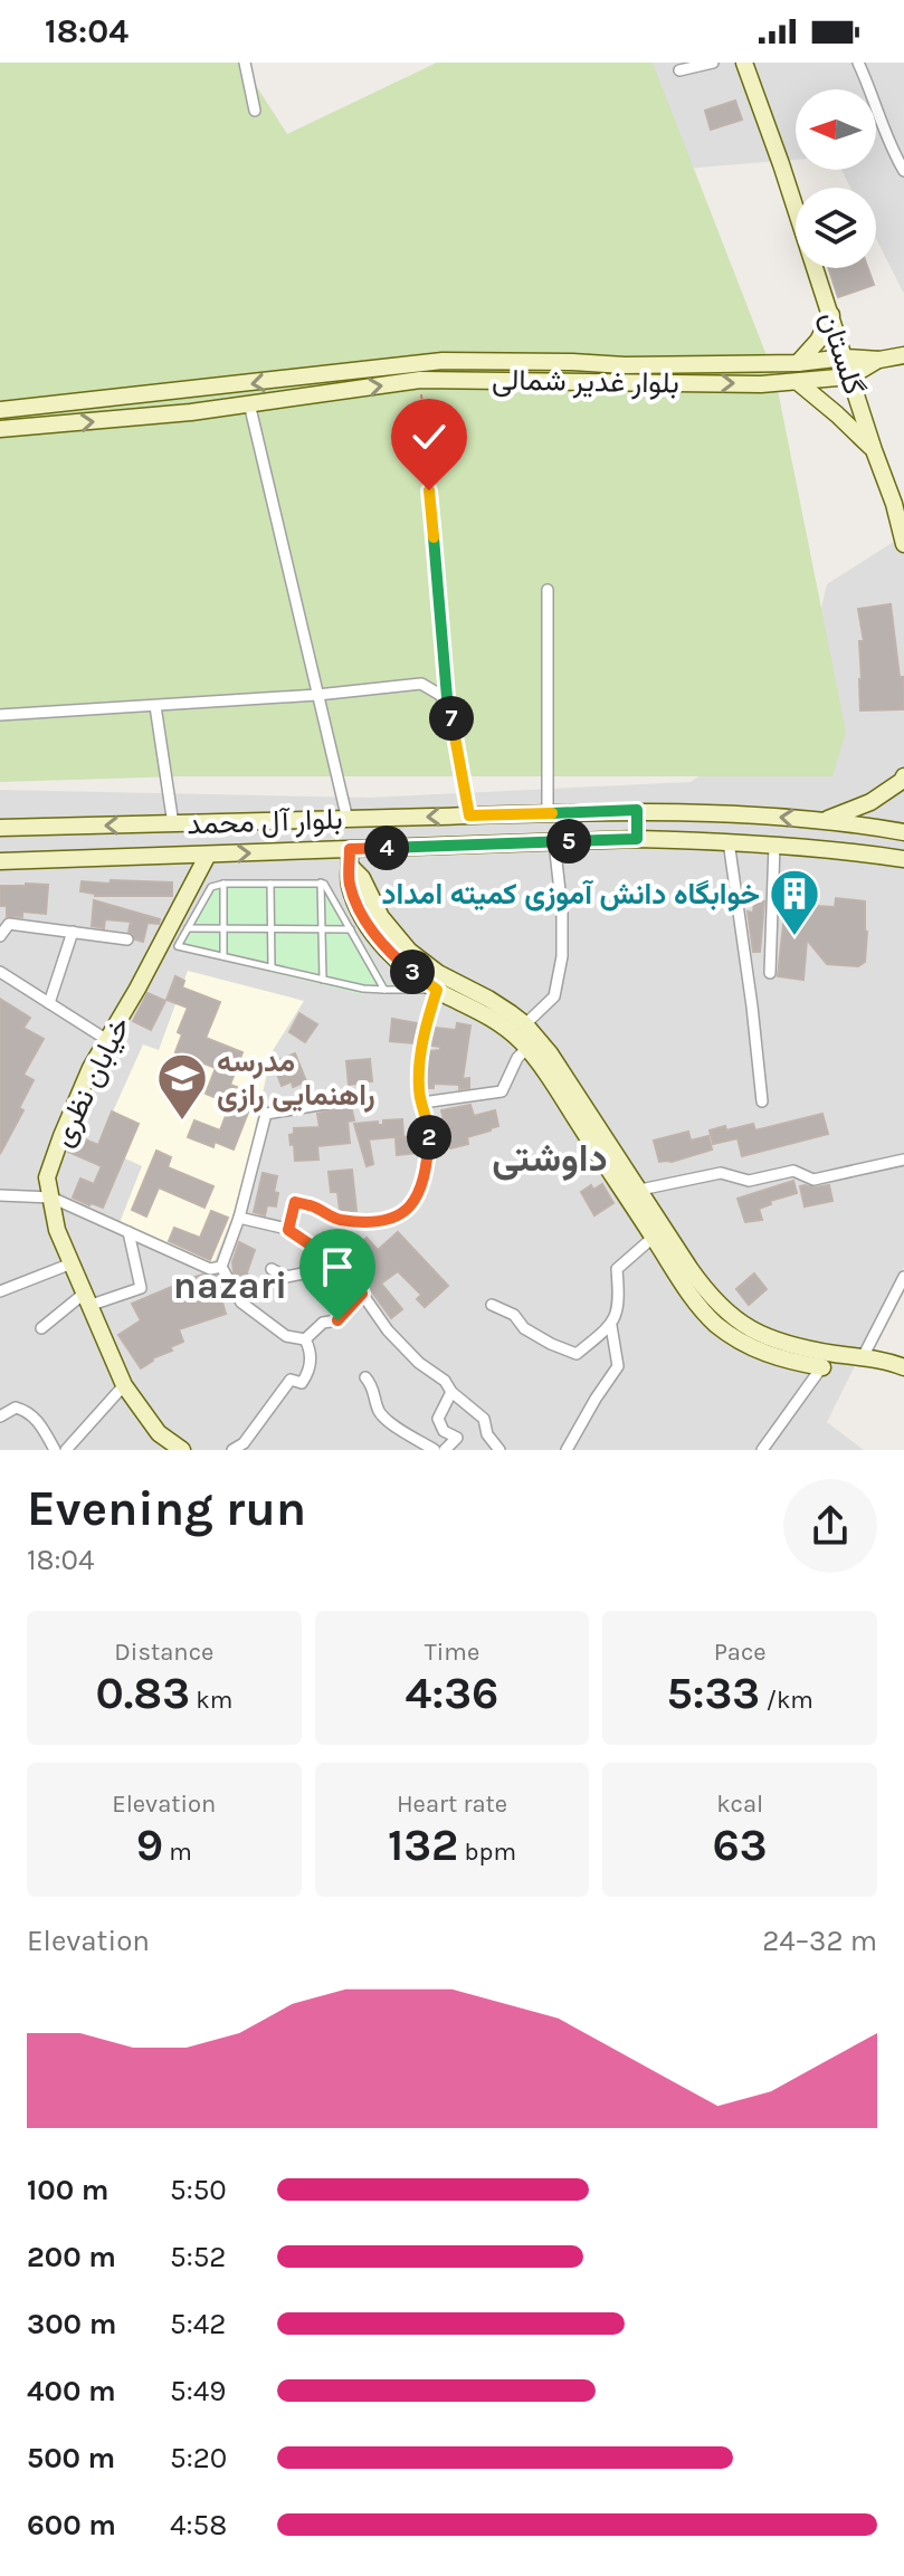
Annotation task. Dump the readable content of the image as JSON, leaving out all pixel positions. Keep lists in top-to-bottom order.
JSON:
{
  "streets": {
    "main road": [
      "گلستان",
      "بلوار غدیر شمالی",
      "بلوار آل محمد",
      "خیابان نظری"
    ]
  },
  "crossings": [
    ["گلستان", "بلوار غدیر شمالی"],
    ["بلوار آل محمد", "خیابان نظری"]
  ],
  "districts": ["داوشتی", "nazari"],
  "places": {
    "building": ["خوابگاه دانش آموزی کمیته امداد"],
    "school or university": ["مدرسه راهنمایی رازی"]
  },
  "north": "left",
  "page": {
    "status": "18:04",
    "pins": [
      "7",
      "5",
      "4",
      "3",
      "2"
    ],
    "heading": ["Evening run", "18:04"],
    "stats": [
      ["Distance", "0.83 km"],
      ["Time", "4:36"],
      ["Pace", "5:33 /km"],
      ["Elevation", "9 m"],
      ["Heart rate", "132 bpm"],
      ["kcal", "63"]
    ],
    "chart": ["Elevation", "24–32 m"],
    "list": [
      {
        "name": "100 m",
        "note": "5:50"
      },
      {
        "name": "200 m",
        "note": "5:52"
      },
      {
        "name": "300 m",
        "note": "5:42"
      },
      {
        "name": "400 m",
        "note": "5:49"
      },
      {
        "name": "500 m",
        "note": "5:20"
      },
      {
        "name": "600 m",
        "note": "4:58"
      }
    ]
  }
}
